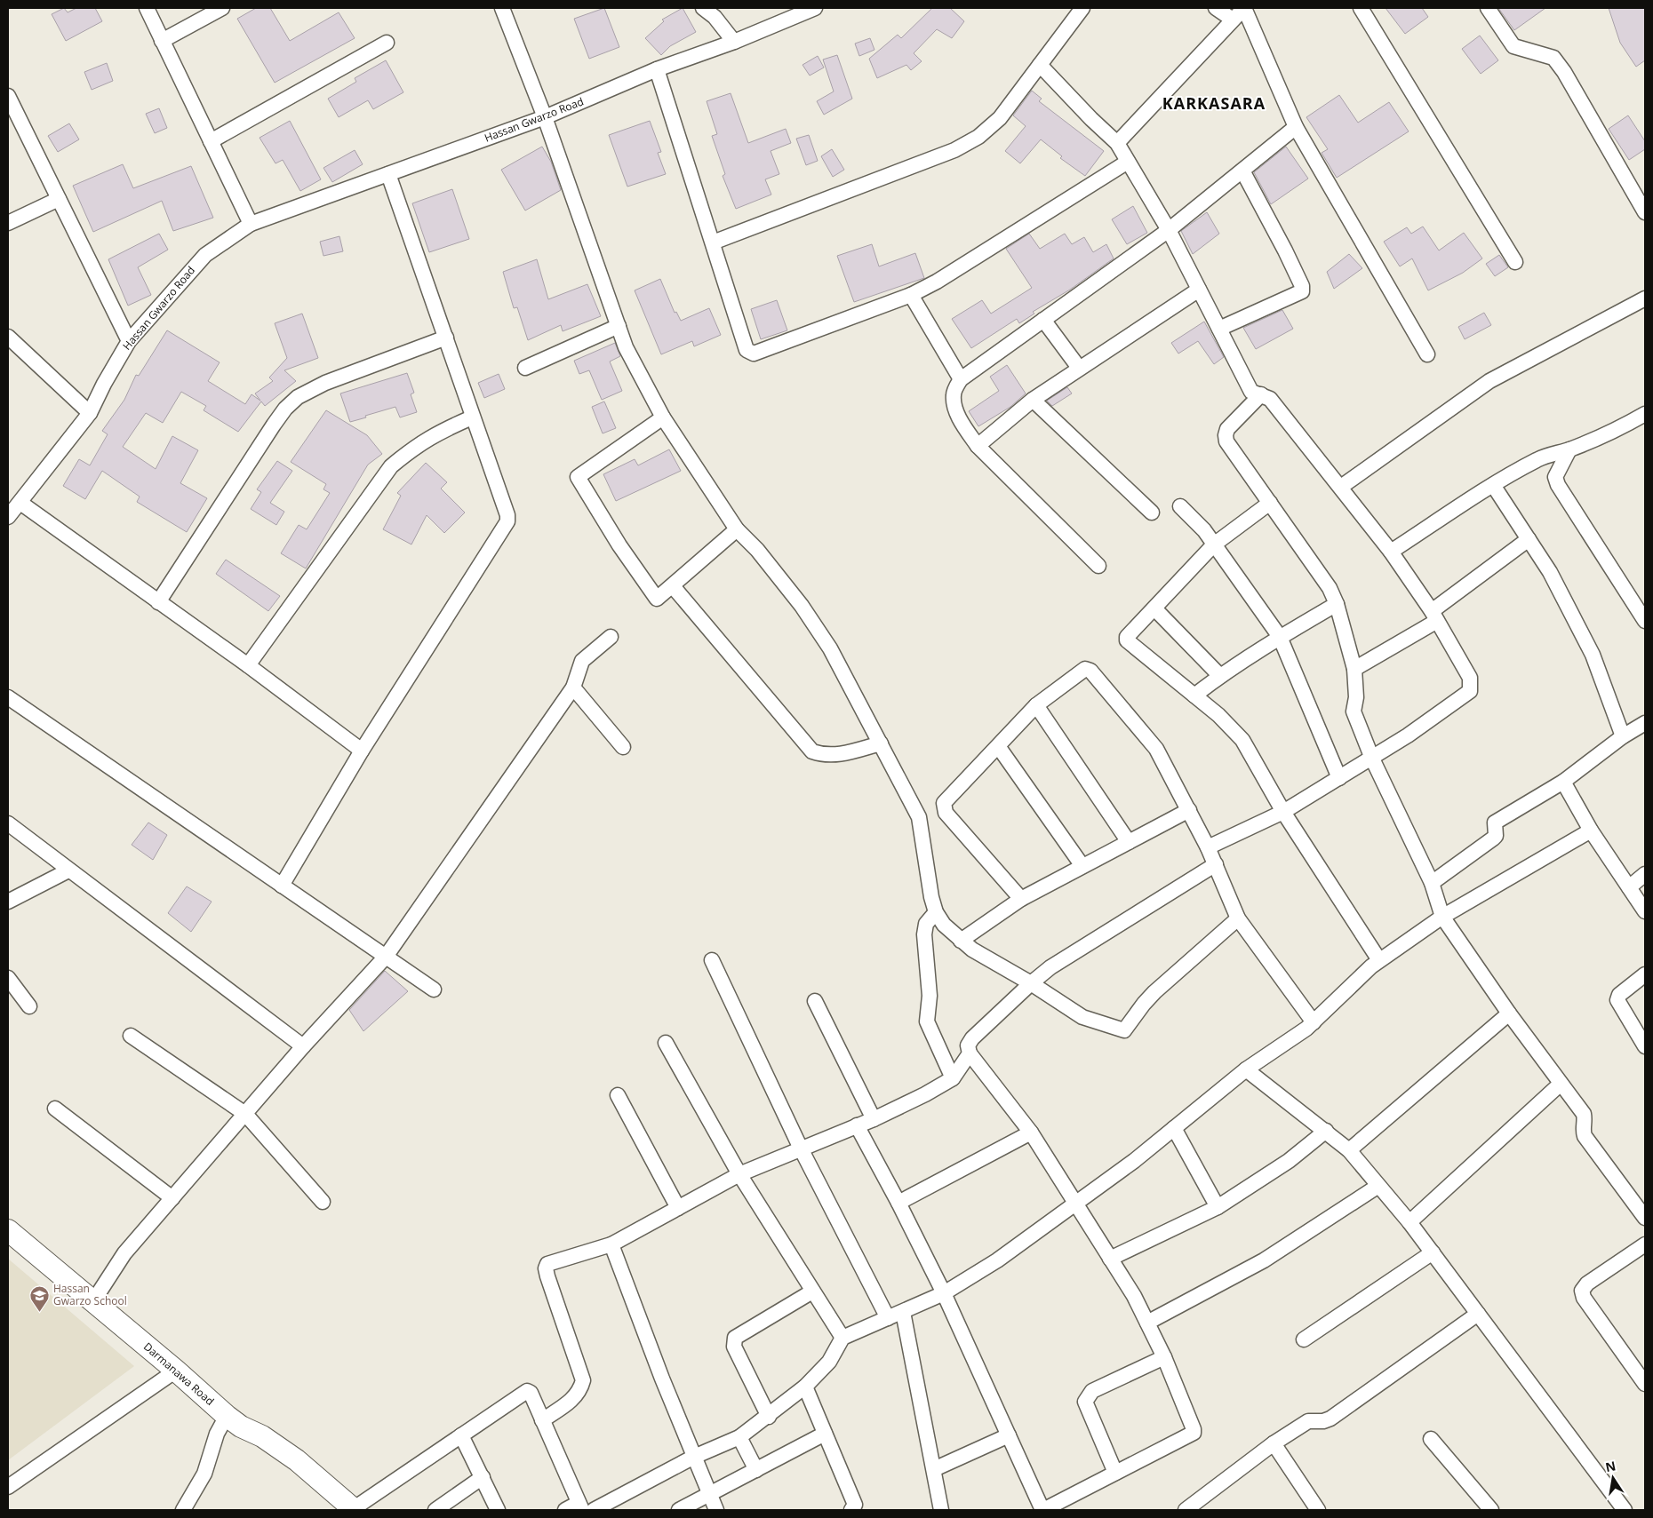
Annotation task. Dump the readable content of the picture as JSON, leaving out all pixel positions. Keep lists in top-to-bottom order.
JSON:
{
  "streets": {
    "street": ["Hassan Gwarzo Road", "Darmanawa Road"]
  },
  "districts": ["KARKASARA"],
  "places": {
    "school or university": ["Hassan Gwarzo School"]
  },
  "north": "top"
}
